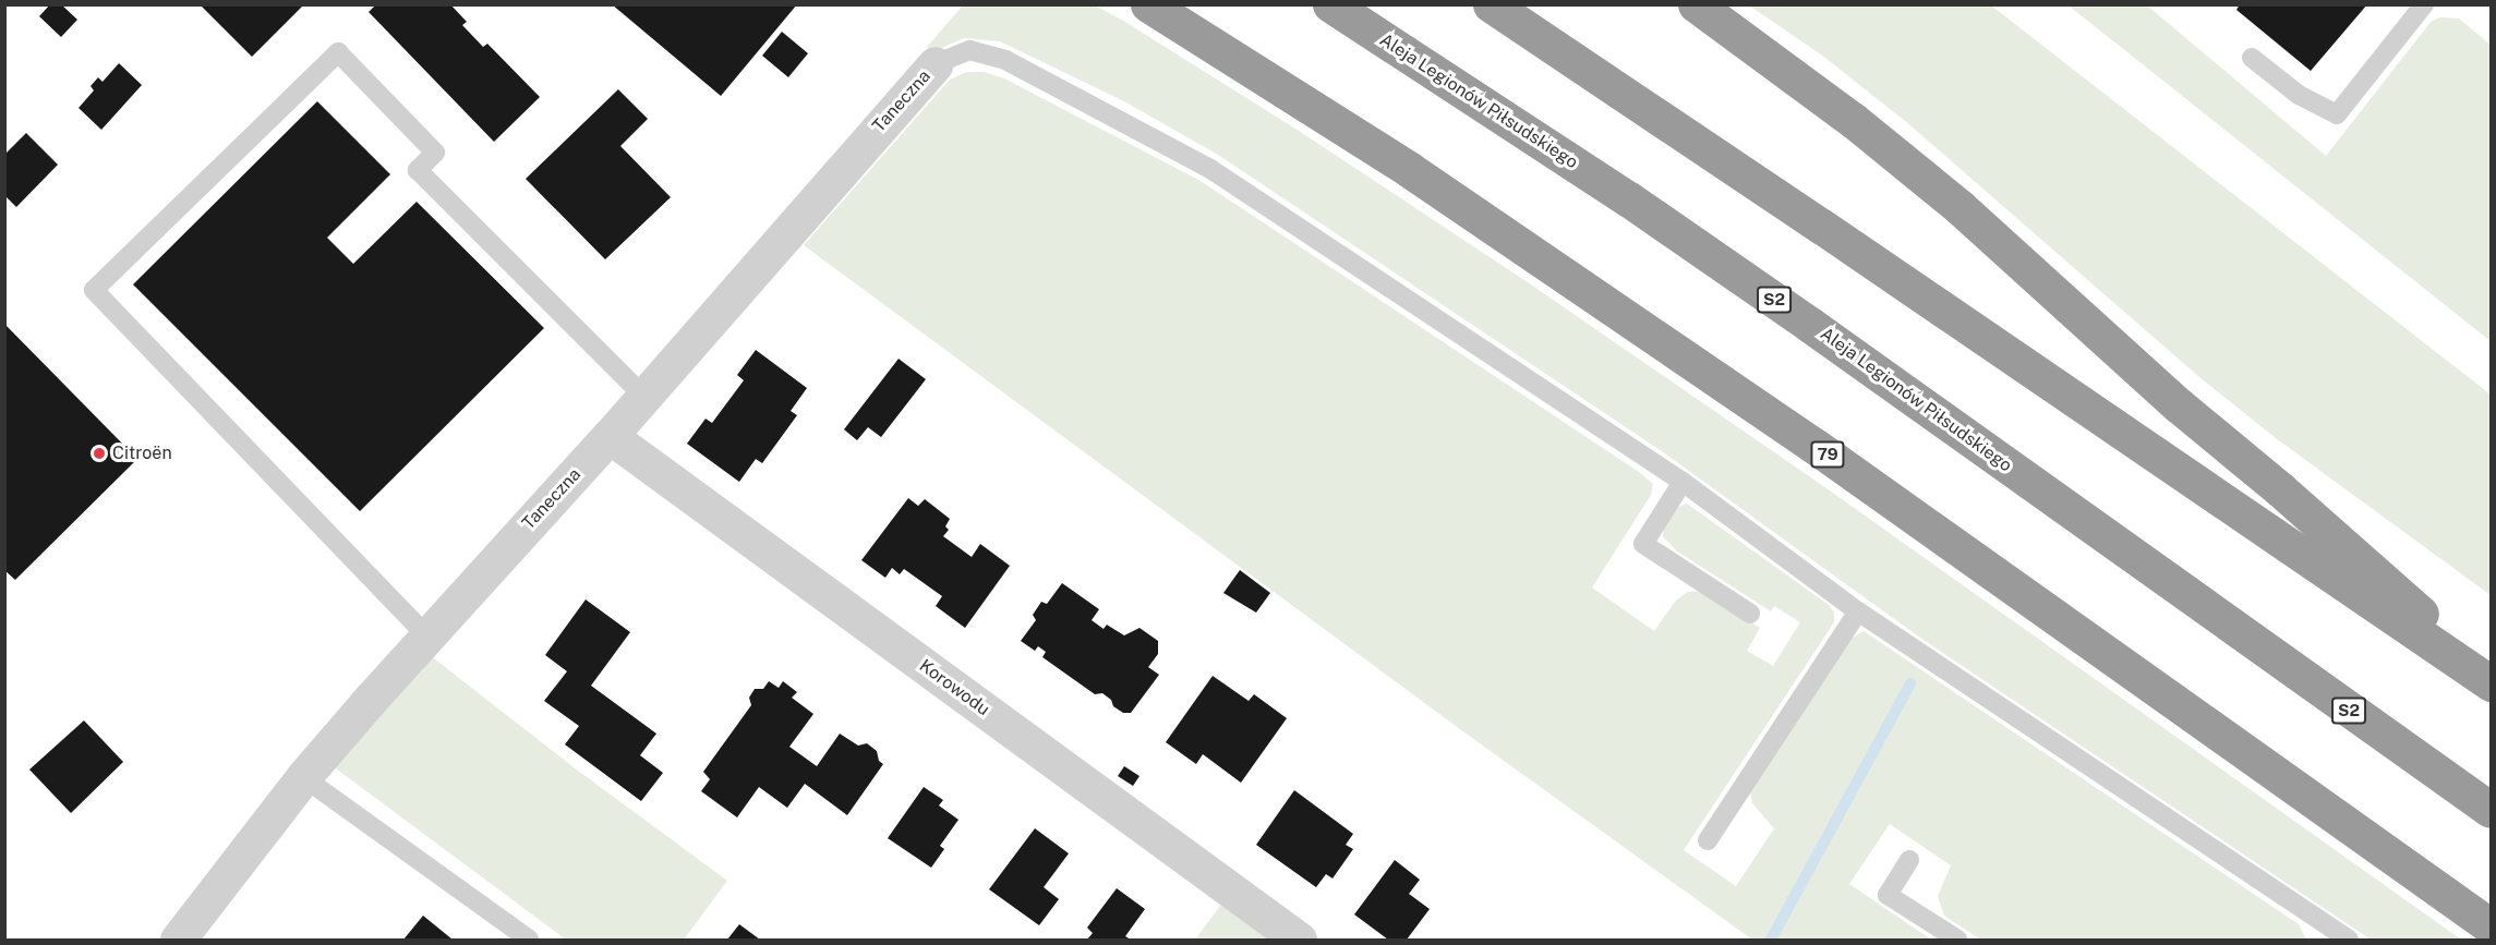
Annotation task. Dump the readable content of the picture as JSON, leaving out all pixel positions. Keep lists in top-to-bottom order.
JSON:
{
  "streets": {
    "highway": ["Aleja Legionów Piłsudskiego", "S2", "79"],
    "street": ["Taneczna", "Korowodu"]
  },
  "crossings": [
    ["Taneczna", "Korowodu"]
  ],
  "places": ["Citroën"]
}
